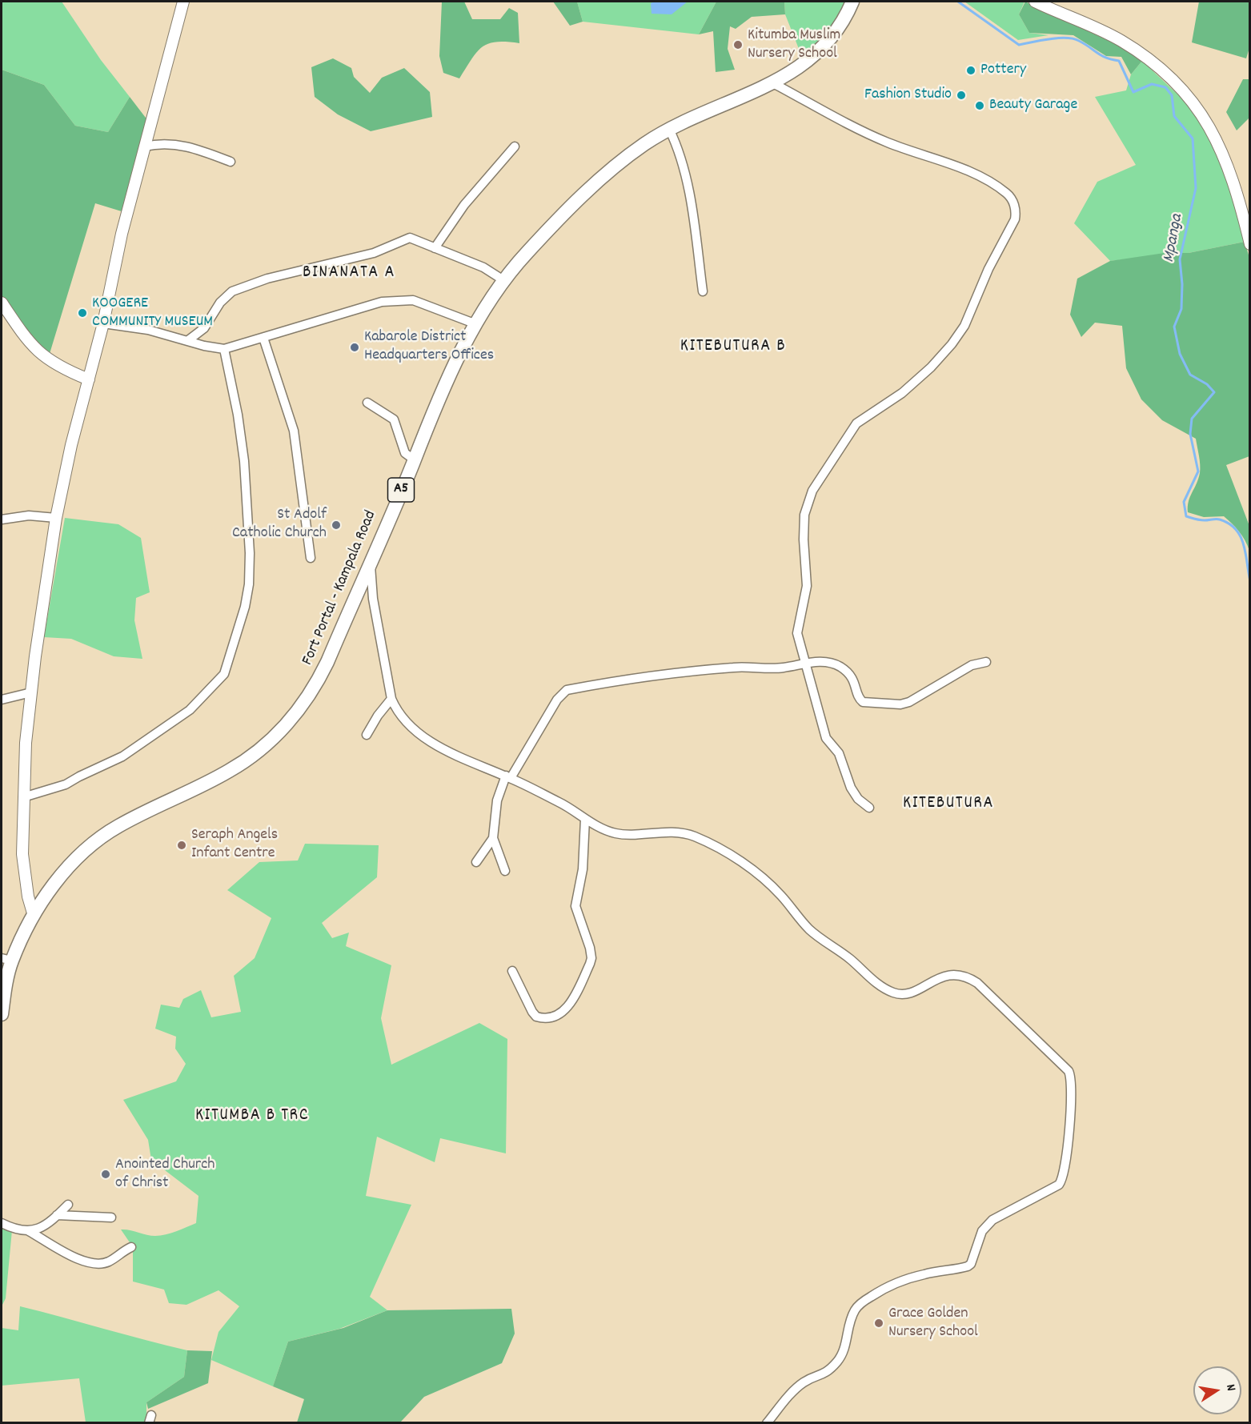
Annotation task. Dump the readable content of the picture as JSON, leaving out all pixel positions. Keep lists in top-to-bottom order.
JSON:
{
  "streets": {
    "highway": ["A5", "Fort Portal - Kampala Road"]
  },
  "districts": [
    "BINANATA A",
    "KITEBUTURA B",
    "KITEBUTURA",
    "KITUMBA B TRC"
  ],
  "water": ["Mpanga"],
  "places": [
    "Kitumba Muslim Nursery School",
    "Pottery",
    "Fashion Studio",
    "Beauty Garage",
    "KOOGERE COMMUNITY MUSEUM",
    "Kabarole District Headquarters Offices",
    "St Adolf Catholic Church",
    "Seraph Angels Infant Centre",
    "Anointed Church of Christ",
    "Grace Golden Nursery School"
  ],
  "north": "right"
}
